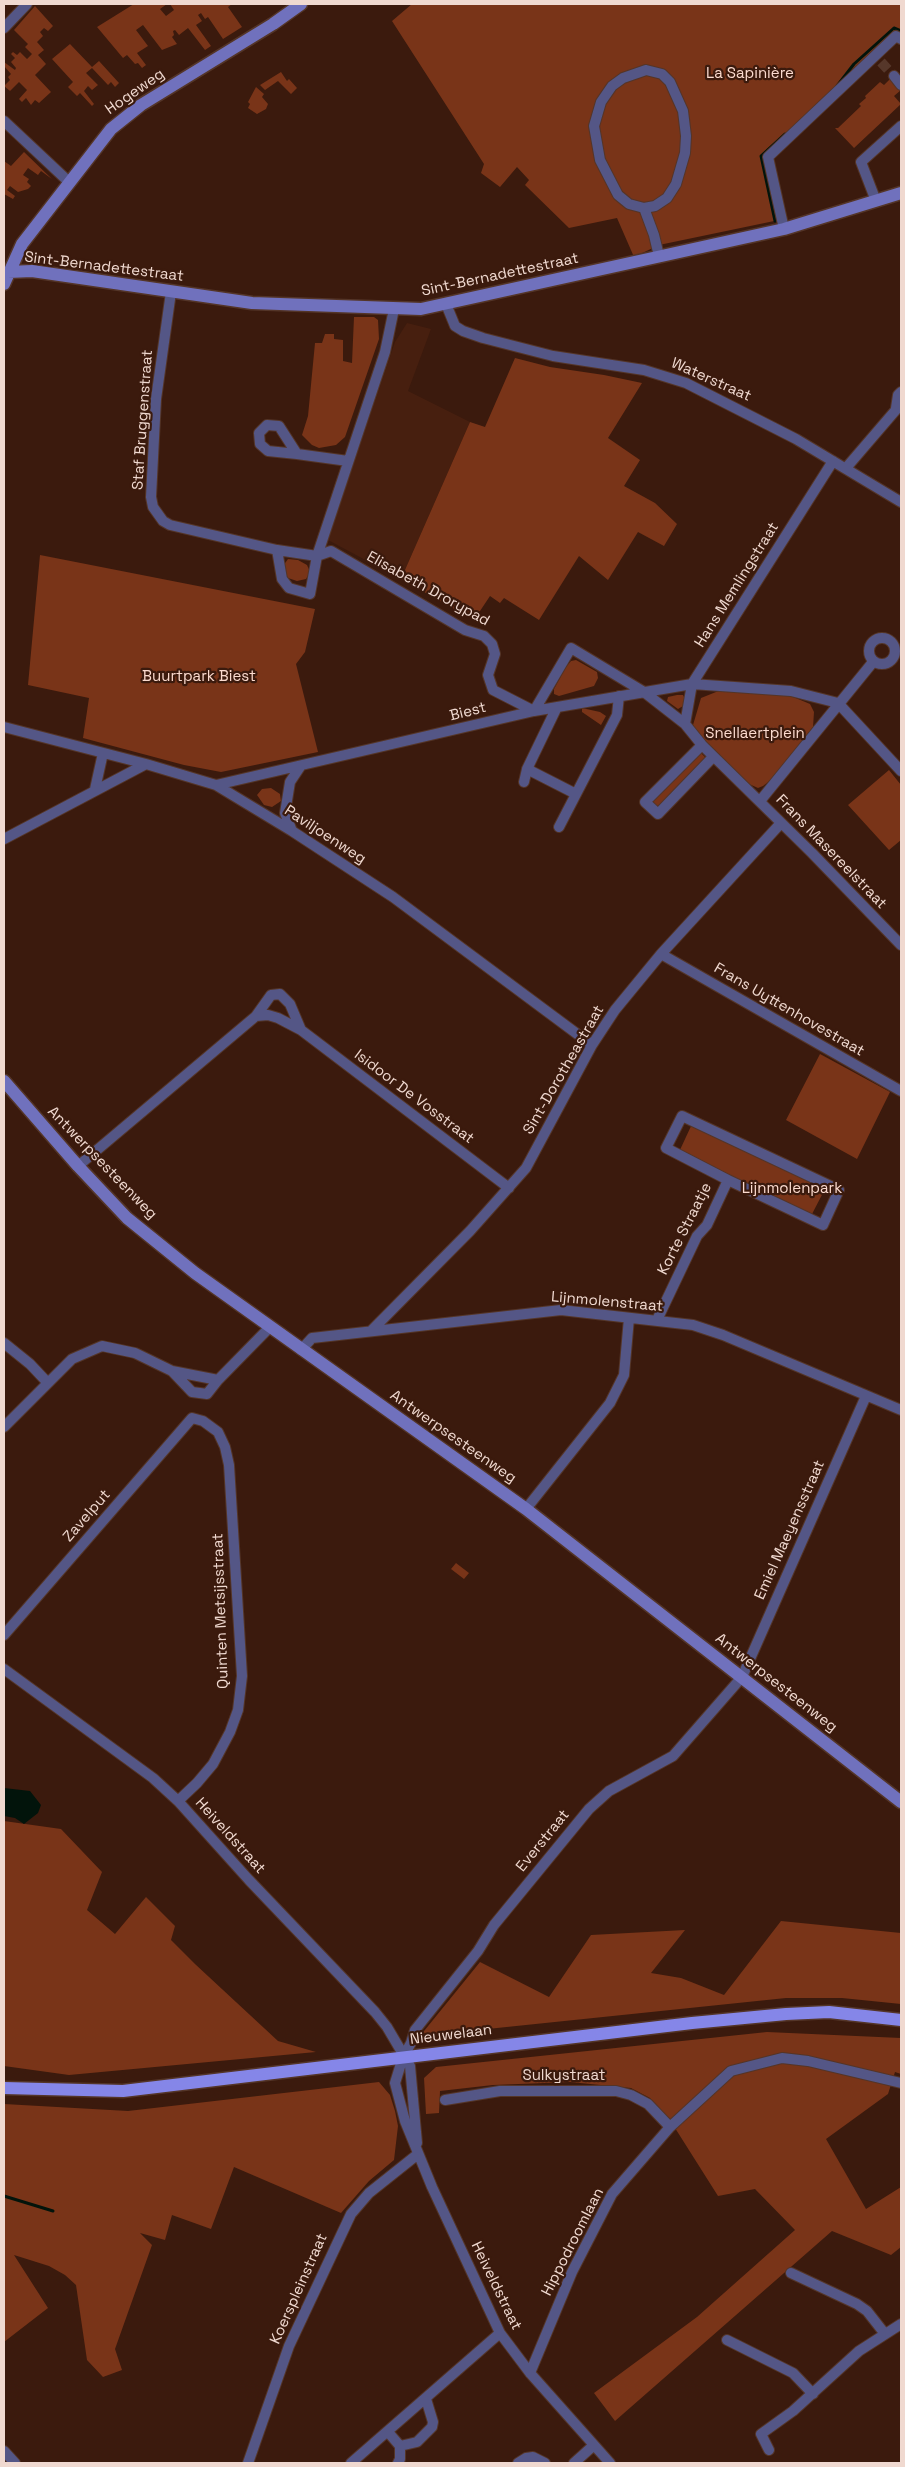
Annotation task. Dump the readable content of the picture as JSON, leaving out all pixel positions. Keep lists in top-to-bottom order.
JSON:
{
  "streets": {
    "main road": ["Nieuwelaan"],
    "street": [
      "Hogeweg",
      "Sint-Bernadettestraat",
      "Waterstraat",
      "Staf Bruggenstraat",
      "Hans Memlingstraat",
      "Elisabeth Drorypad",
      "Biest",
      "Paviljoenweg",
      "Frans Masereelstraat",
      "Frans Uyttenhovestraat",
      "Sint-Dorotheastraat",
      "Isidoor De Vosstraat",
      "Antwerpsesteenweg",
      "Korte Straatje",
      "Lijnmolenstraat",
      "Zavelput",
      "Emiel Maeyensstraat",
      "Quinten Metsijsstraat",
      "Heiveldstraat",
      "Everstraat",
      "Sulkystraat",
      "Hippodroomlaan",
      "Koerspleinstraat"
    ]
  },
  "crossings": [
    ["Hogeweg", "Sint-Bernadettestraat"],
    ["Sint-Bernadettestraat", "Waterstraat"],
    ["Sint-Bernadettestraat", "Staf Bruggenstraat"],
    ["Waterstraat", "Hans Memlingstraat"],
    ["Staf Bruggenstraat", "Elisabeth Drorypad"],
    ["Elisabeth Drorypad", "Biest"],
    ["Elisabeth Drorypad", "Frans Masereelstraat"],
    ["Biest", "Paviljoenweg"],
    ["Biest", "Frans Masereelstraat"],
    ["Paviljoenweg", "Sint-Dorotheastraat"],
    ["Frans Masereelstraat", "Sint-Dorotheastraat"],
    ["Frans Uyttenhovestraat", "Sint-Dorotheastraat"],
    ["Sint-Dorotheastraat", "Isidoor De Vosstraat"],
    ["Sint-Dorotheastraat", "Lijnmolenstraat"],
    ["Isidoor De Vosstraat", "Antwerpsesteenweg"],
    ["Antwerpsesteenweg", "Lijnmolenstraat"],
    ["Antwerpsesteenweg", "Emiel Maeyensstraat"],
    ["Antwerpsesteenweg", "Everstraat"],
    ["Korte Straatje", "Lijnmolenstraat"],
    ["Lijnmolenstraat", "Emiel Maeyensstraat"],
    ["Zavelput", "Quinten Metsijsstraat"],
    ["Emiel Maeyensstraat", "Everstraat"],
    ["Quinten Metsijsstraat", "Heiveldstraat"],
    ["Heiveldstraat", "Everstraat"],
    ["Heiveldstraat", "Nieuwelaan"],
    ["Heiveldstraat", "Hippodroomlaan"],
    ["Heiveldstraat", "Koerspleinstraat"],
    ["Everstraat", "Nieuwelaan"],
    ["Sulkystraat", "Hippodroomlaan"]
  ],
  "parks": [
    "La Sapinière",
    "Buurtpark Biest",
    "Snellaertplein",
    "Lijnmolenpark"
  ]
}
